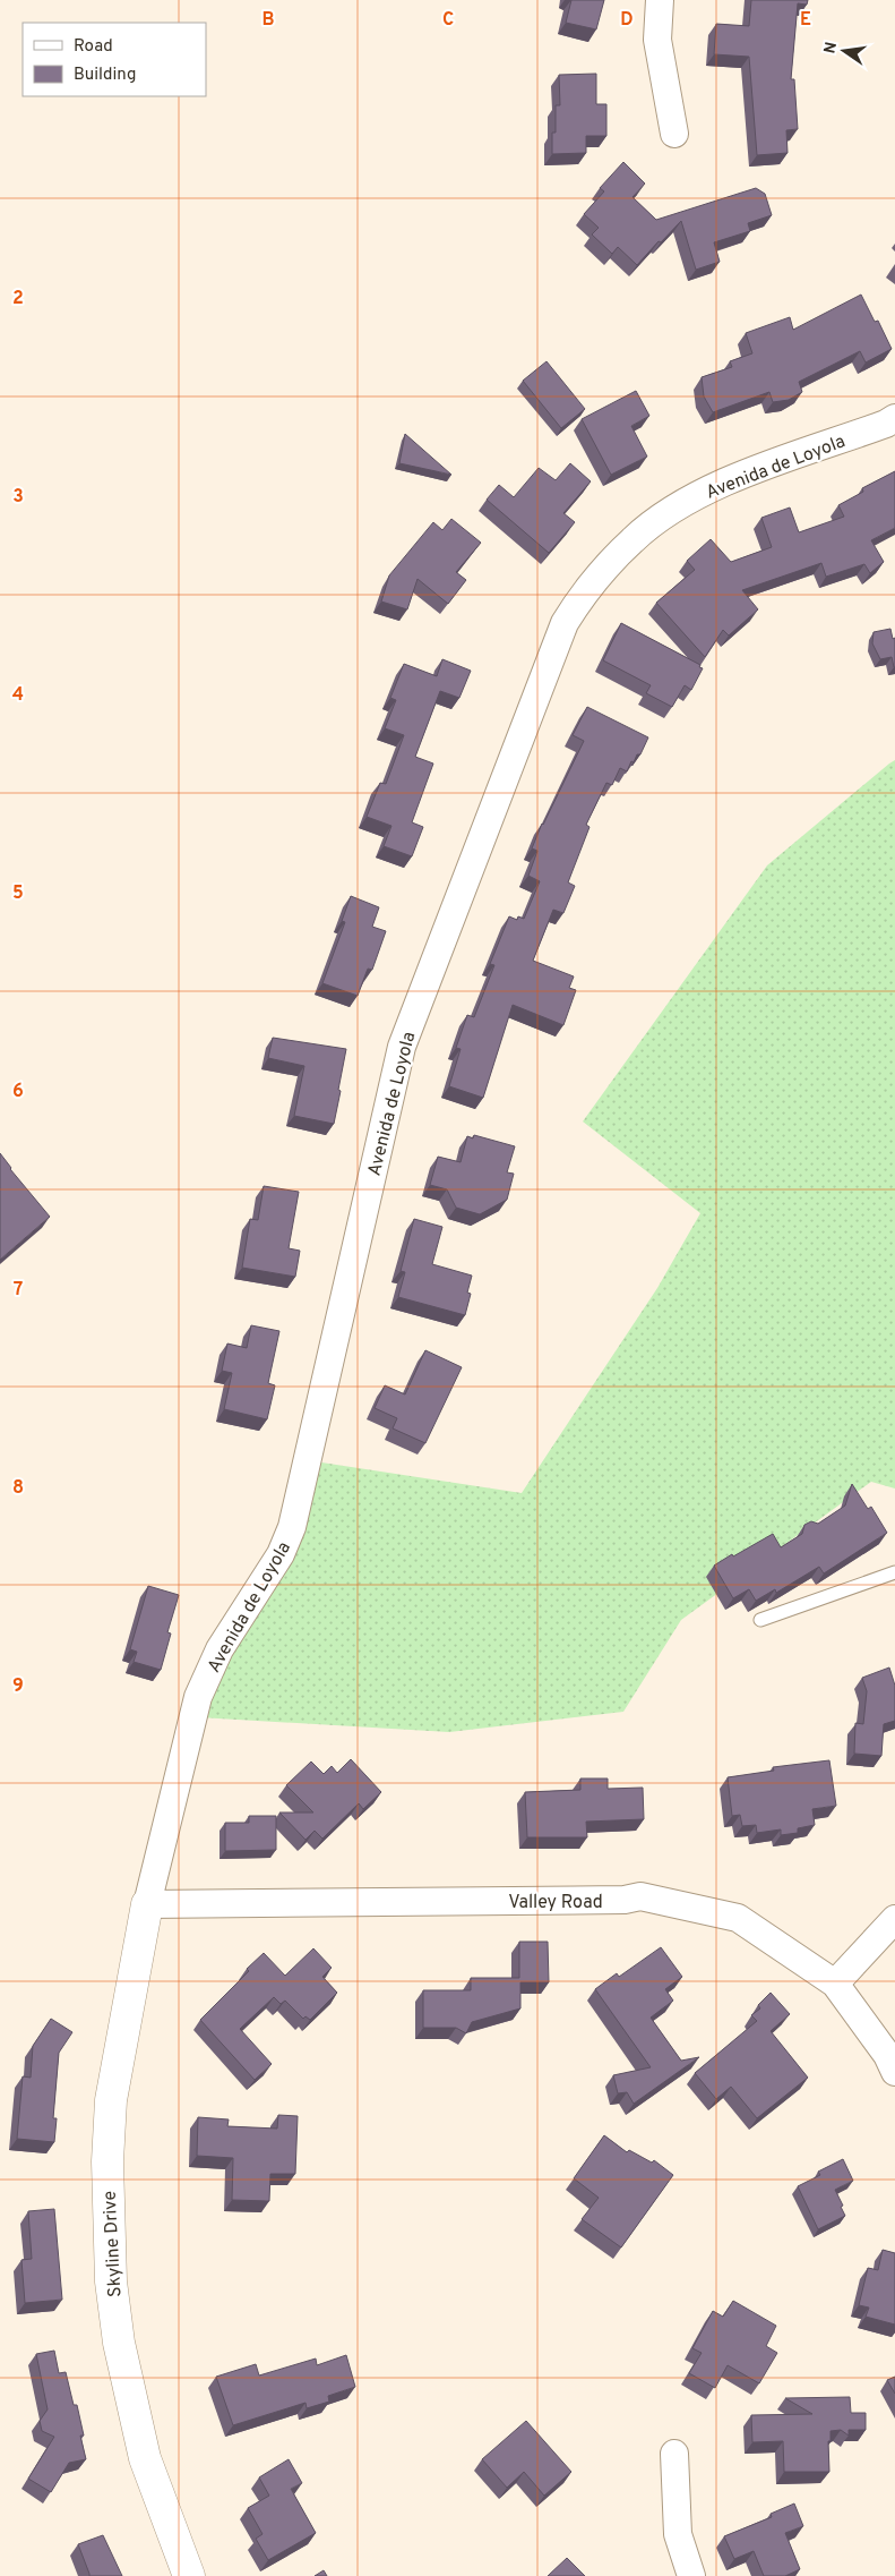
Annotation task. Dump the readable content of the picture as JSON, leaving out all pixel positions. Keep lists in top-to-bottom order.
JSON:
{
  "streets": {
    "street": ["Avenida de Loyola", "Valley Road", "Skyline Drive"]
  },
  "crossings": [
    ["Avenida de Loyola", "Valley Road"],
    ["Avenida de Loyola", "Skyline Drive"],
    ["Valley Road", "Skyline Drive"]
  ],
  "legend": ["Road", "Building"],
  "north": "left",
  "grid": {
    "columns": [
      "B",
      "C",
      "D",
      "E"
    ],
    "rows": [
      "2",
      "3",
      "4",
      "5",
      "6",
      "7",
      "8",
      "9"
    ]
  }
}
